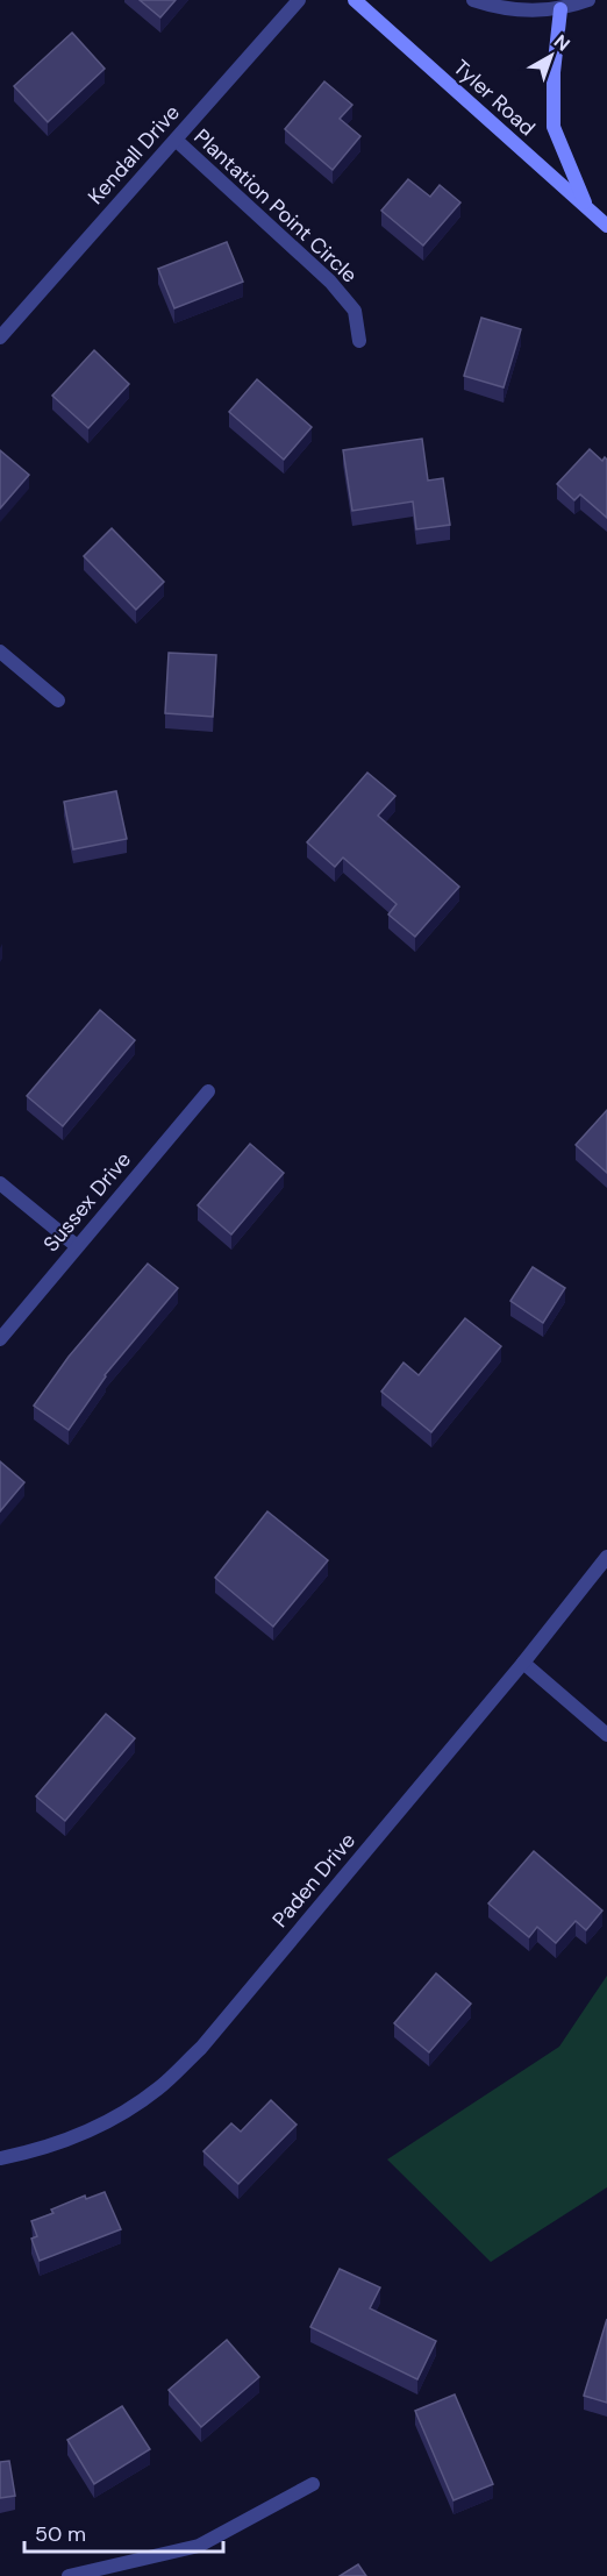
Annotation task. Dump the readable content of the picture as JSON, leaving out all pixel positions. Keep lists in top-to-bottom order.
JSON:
{
  "streets": {
    "street": [
      "Tyler Road",
      "Kendall Drive",
      "Plantation Point Circle",
      "Sussex Drive",
      "Paden Drive"
    ]
  },
  "crossings": [
    ["Kendall Drive", "Plantation Point Circle"]
  ],
  "scale_bar": "50 m",
  "north": "top right"
}
